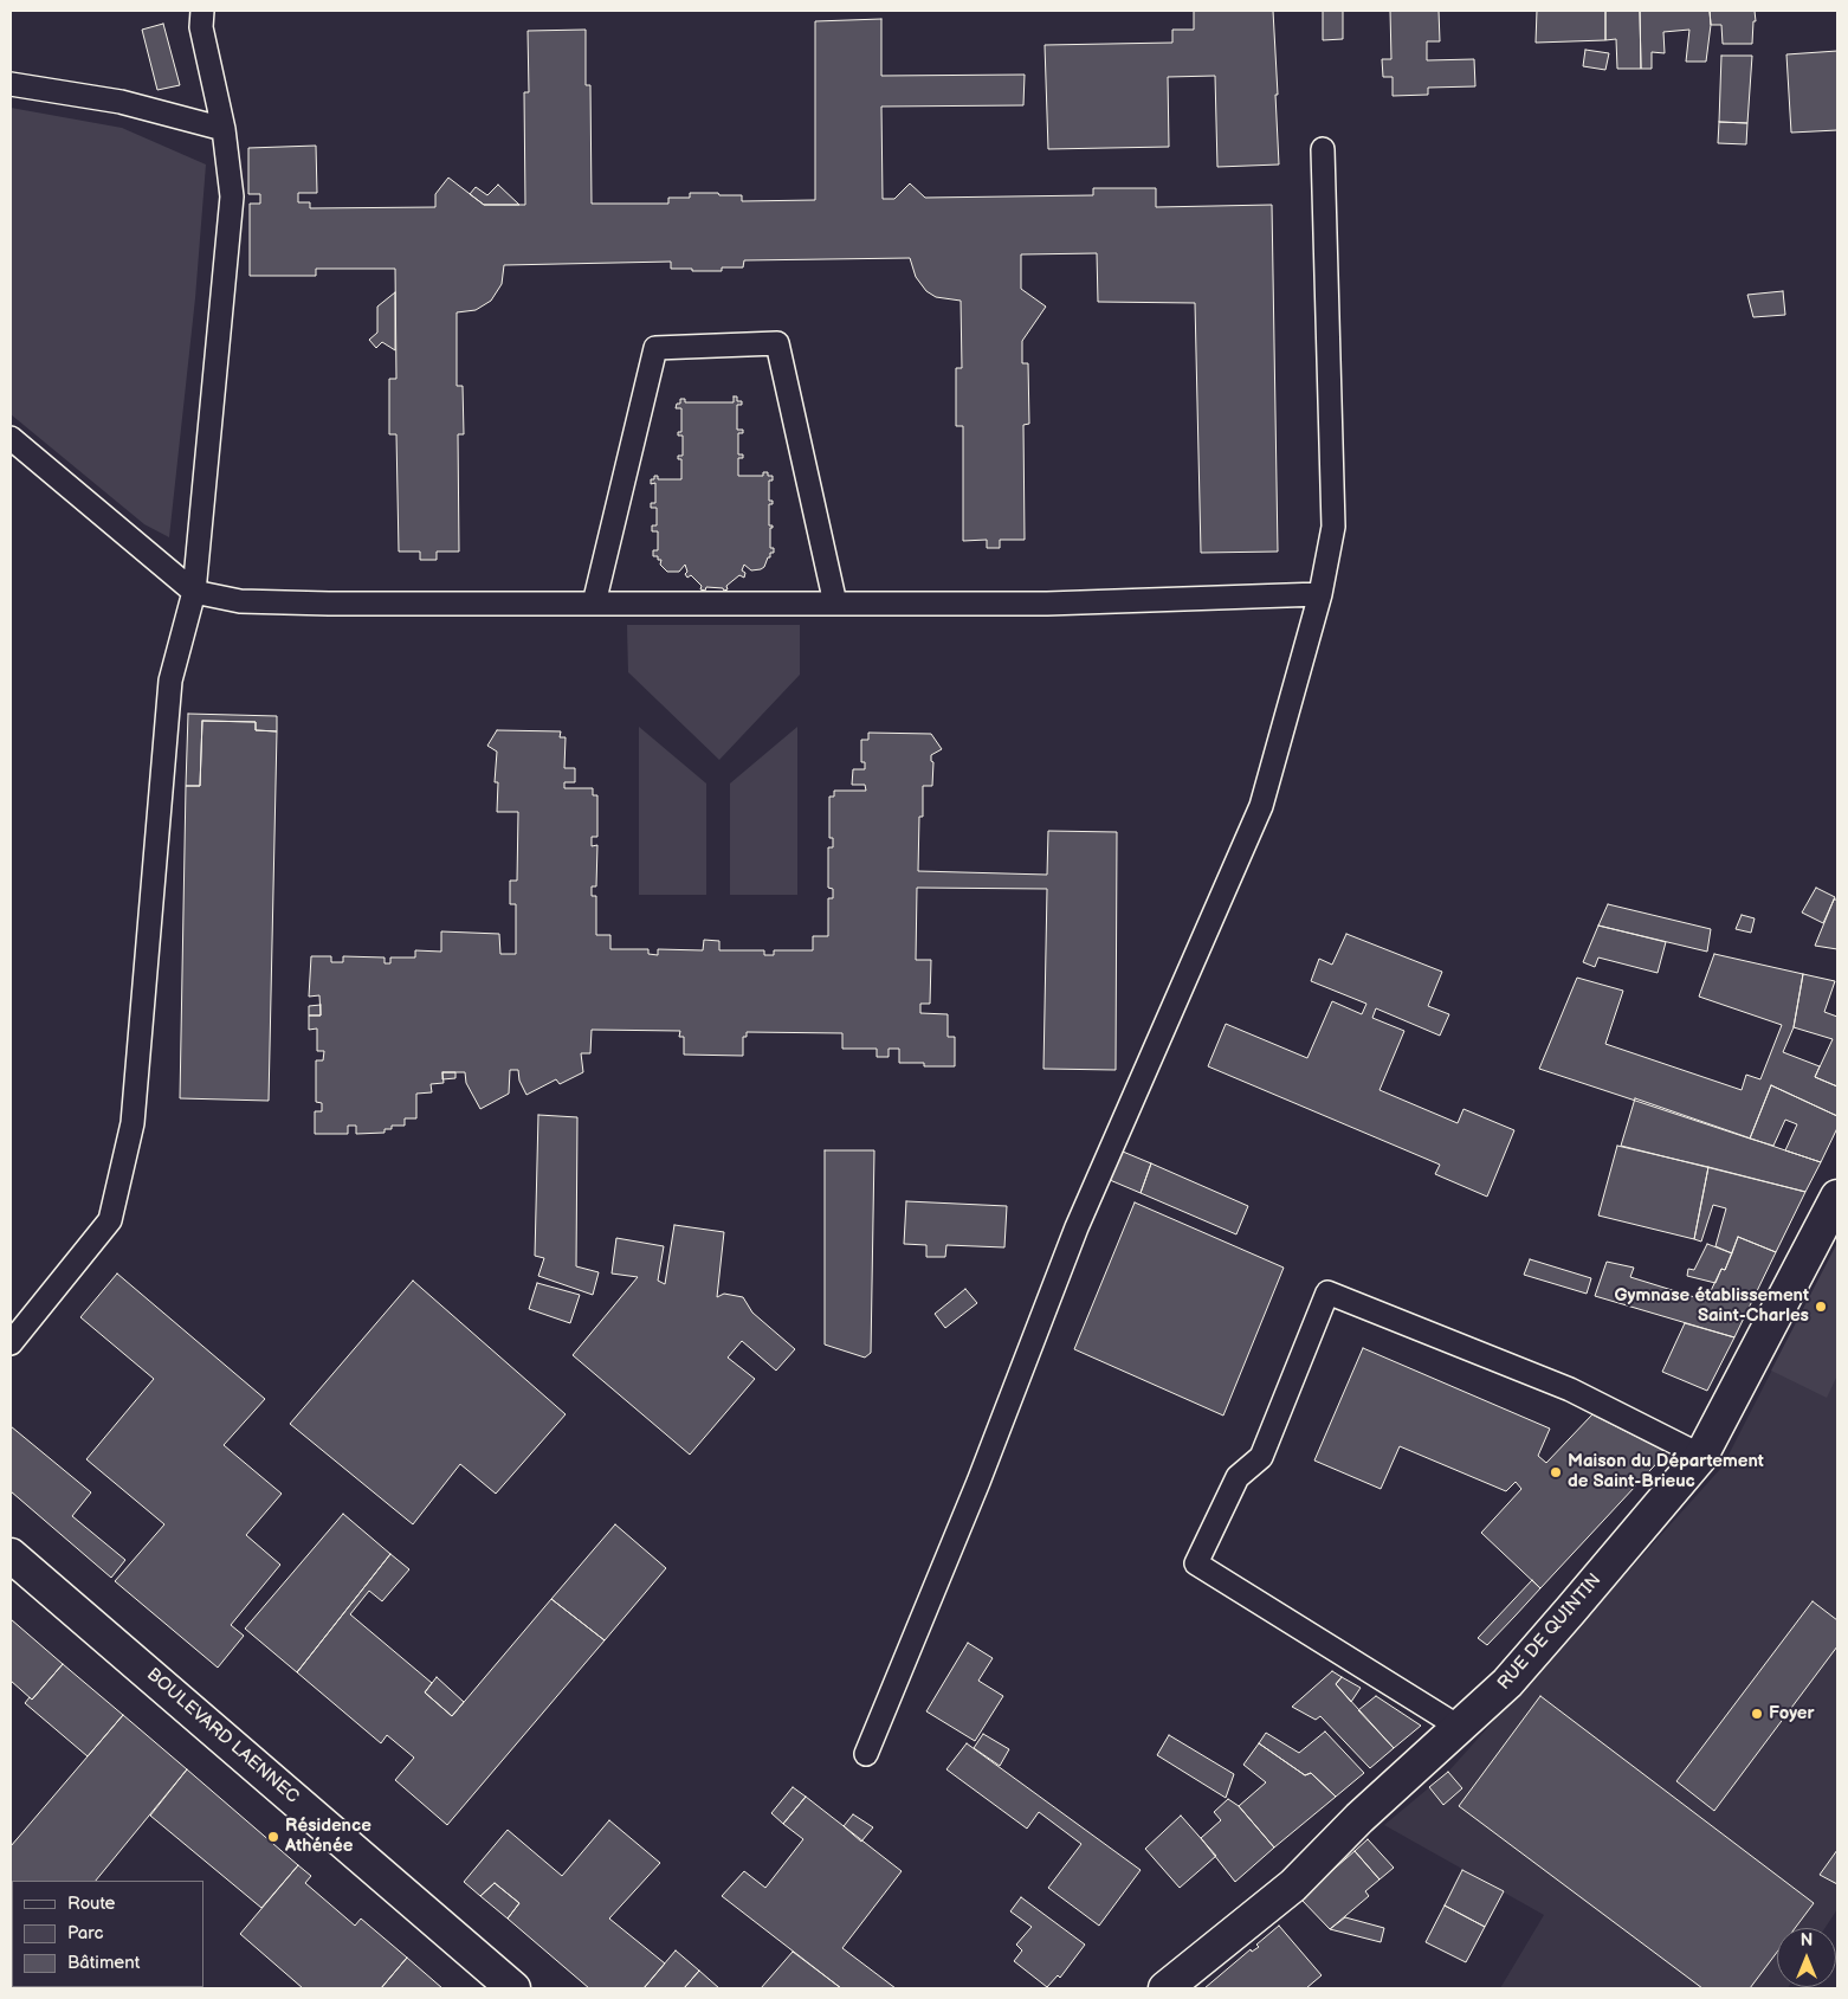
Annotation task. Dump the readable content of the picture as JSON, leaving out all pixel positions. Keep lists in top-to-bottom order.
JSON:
{
  "streets": {
    "street": ["RUE DE QUINTIN", "BOULEVARD LAENNEC"]
  },
  "places": [
    "Gymnase établissement Saint-Charles",
    "Maison du Département de Saint-Brieuc",
    "Foyer",
    "Résidence Athénée"
  ],
  "legend": ["Route", "Parc", "Bâtiment"],
  "north": "top"
}
